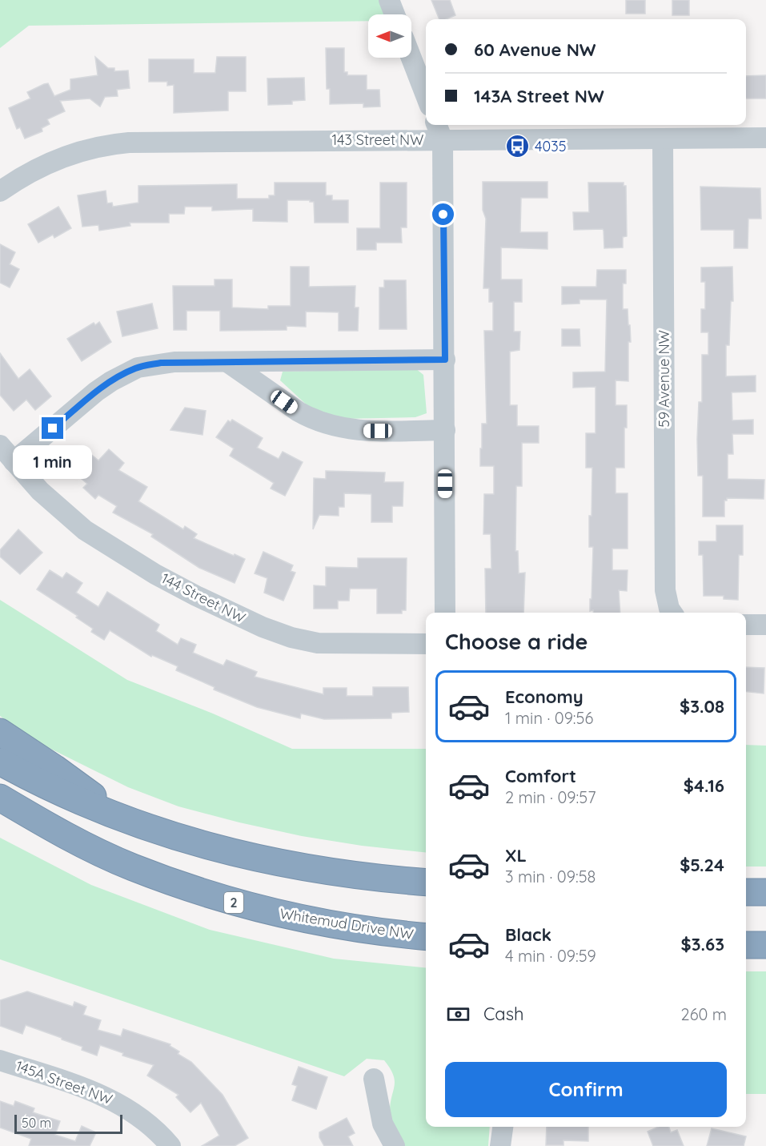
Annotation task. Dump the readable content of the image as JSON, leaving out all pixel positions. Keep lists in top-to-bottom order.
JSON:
{
  "streets": {
    "highway": ["2", "Whitemud Drive NW"],
    "street": [
      "143 Street NW",
      "59 Avenue NW",
      "144 Street NW",
      "145A Street NW"
    ]
  },
  "crossings": [
    ["143 Street NW", "59 Avenue NW"]
  ],
  "places": {
    "bus stop": ["4035"]
  },
  "scale_bar": "50 m",
  "north": "left",
  "page": {
    "banner": ["60 Avenue NW", "143A Street NW"],
    "bubble": "1 min",
    "heading": "Choose a ride",
    "list": [
      {
        "name": "Economy",
        "note": "1 min · 09:56",
        "value": "$3.08"
      },
      {
        "name": "Comfort",
        "note": "2 min · 09:57",
        "value": "$4.16"
      },
      {
        "name": "XL",
        "note": "3 min · 09:58",
        "value": "$5.24"
      },
      {
        "name": "Black",
        "note": "4 min · 09:59",
        "value": "$3.63"
      }
    ],
    "pay": ["Cash", "260 m"],
    "buttons": "Confirm",
    "scale": "50 m"
  }
}
